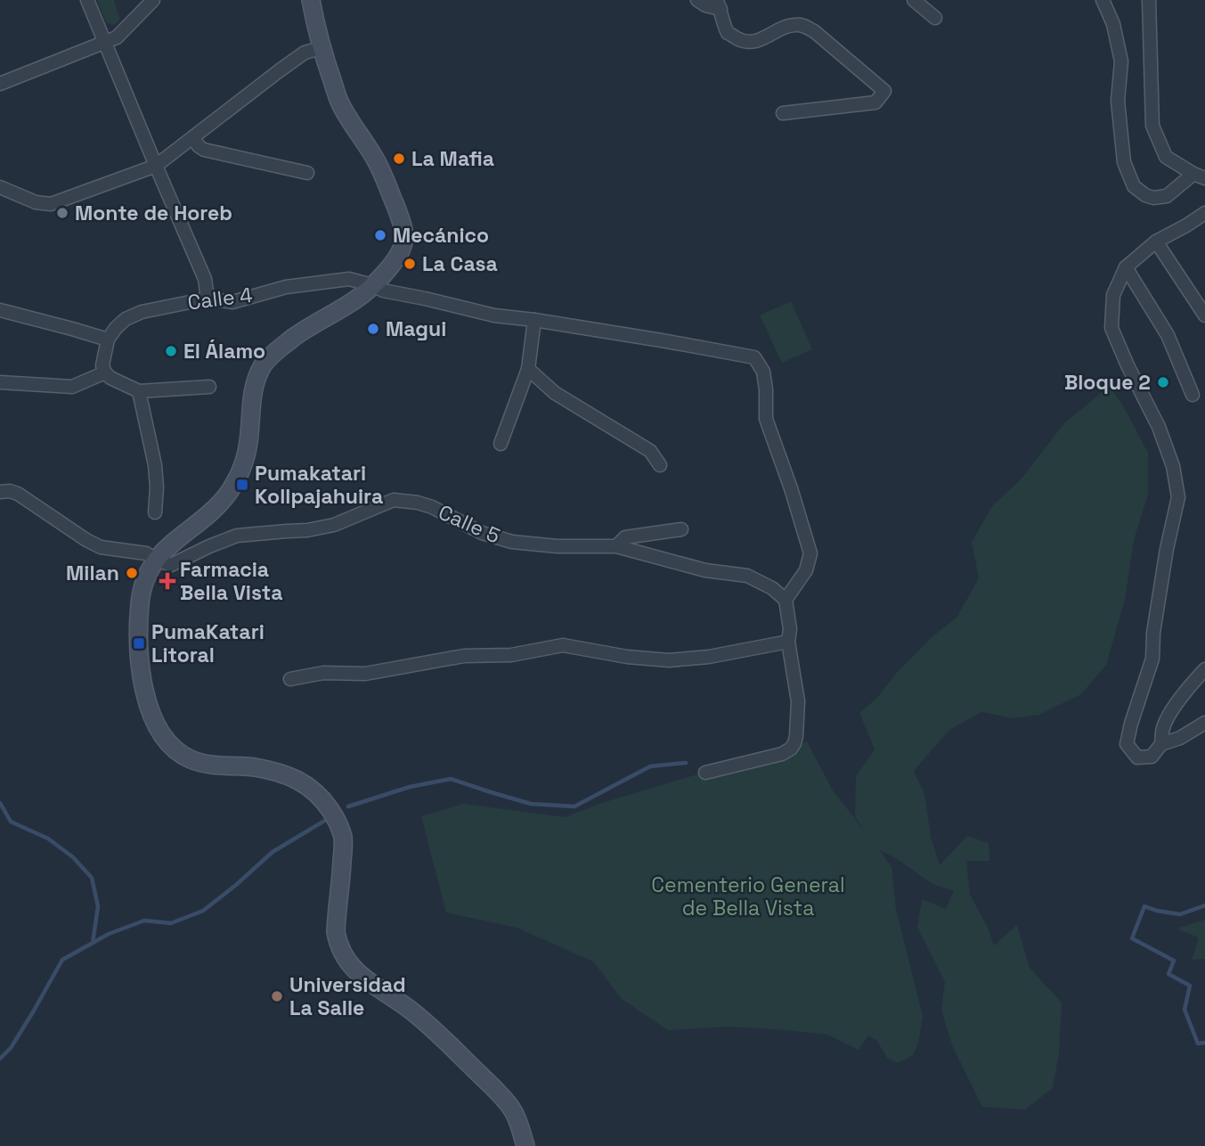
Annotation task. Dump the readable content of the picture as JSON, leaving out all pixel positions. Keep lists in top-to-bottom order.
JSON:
{
  "streets": {
    "street": ["Calle 4", "Calle 5"]
  },
  "crossings": [
    ["Calle 4", "Calle 5"]
  ],
  "parks": ["Cementerio General de Bella Vista"],
  "places": {
    "other": [
      "La Mafia",
      "Monte de Horeb",
      "Mecánico",
      "La Casa",
      "Magui",
      "El Álamo",
      "Bloque 2",
      "Milan",
      "Universidad La Salle"
    ],
    "transit": ["Pumakatari Kollpajahuira", "PumaKatari Litoral"],
    "health": ["Farmacia Bella Vista"]
  }
}
